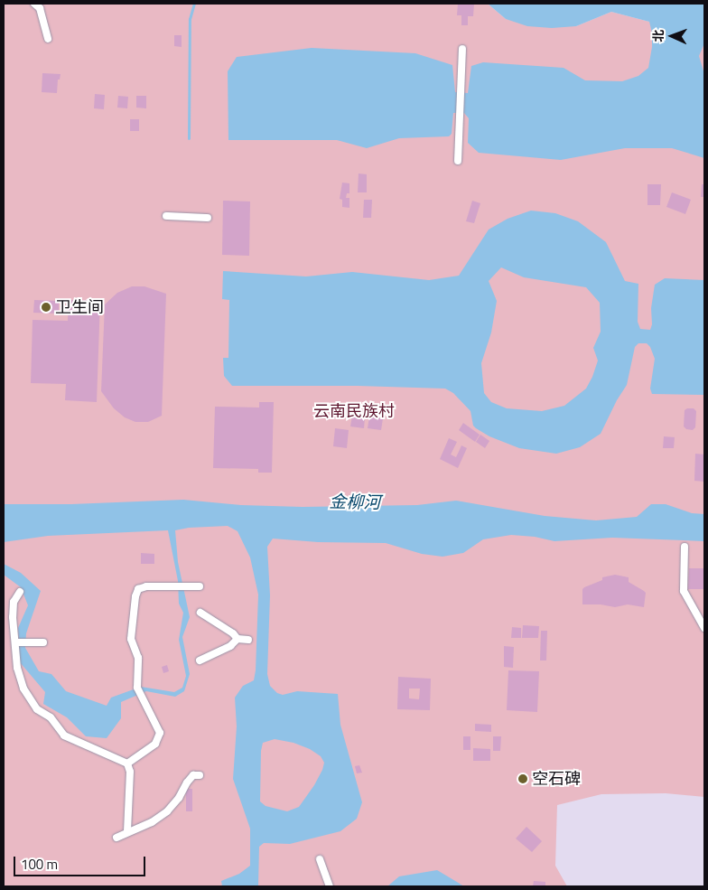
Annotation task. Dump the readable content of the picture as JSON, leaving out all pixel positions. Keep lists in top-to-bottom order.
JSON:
{
  "water": ["金柳河"],
  "parks": ["云南民族村"],
  "places": ["卫生间", "空石碑"],
  "scale_bar": "100 m",
  "north": "left"
}
